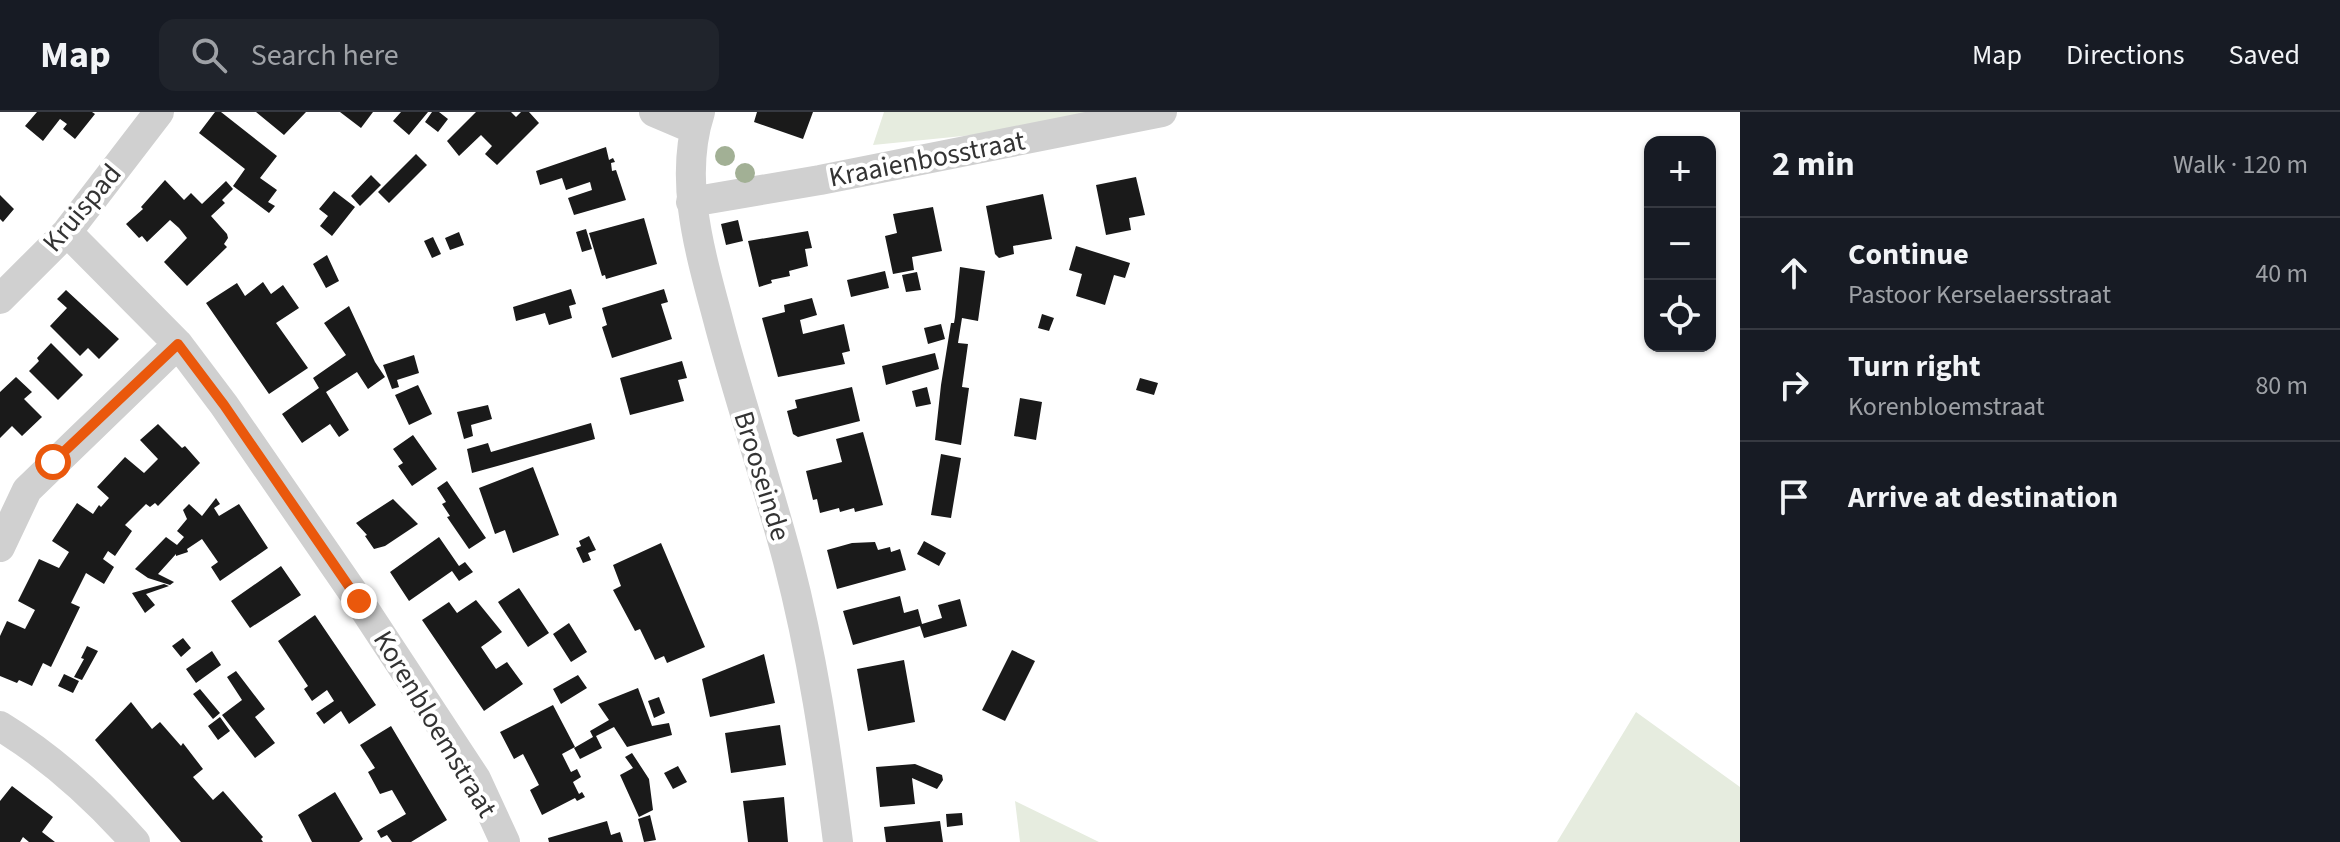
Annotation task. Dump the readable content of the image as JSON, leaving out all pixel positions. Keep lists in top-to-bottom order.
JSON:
{
  "streets": {
    "street": [
      "Kraaienbosstraat",
      "Kruispad",
      "Brooseinde",
      "Korenbloemstraat"
    ]
  },
  "crossings": [
    ["Kraaienbosstraat", "Brooseinde"],
    ["Kruispad", "Korenbloemstraat"]
  ],
  "page": {
    "header": "Map",
    "search": "Search here",
    "nav": ["Map", "Directions", "Saved"],
    "heading": ["2 min", "Walk · 120 m"],
    "map_buttons": ["+", "−"],
    "list": [
      ["Continue", "Pastoor Kerselaersstraat", "40 m"],
      ["Turn right", "Korenbloemstraat", "80 m"],
      "Arrive at destination"
    ]
  }
}
